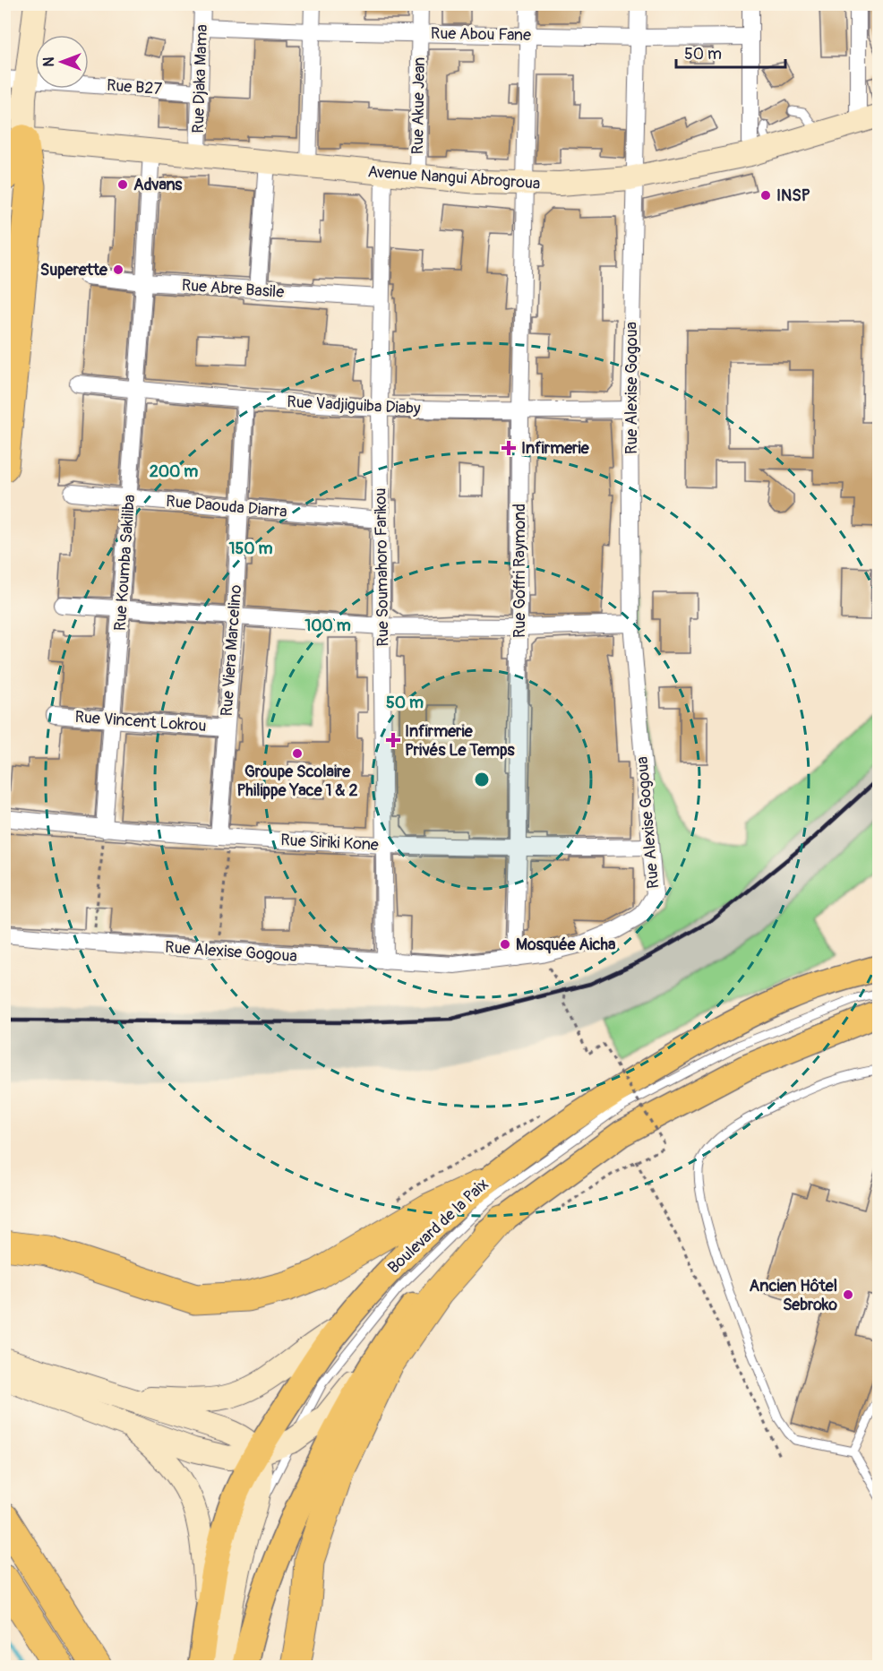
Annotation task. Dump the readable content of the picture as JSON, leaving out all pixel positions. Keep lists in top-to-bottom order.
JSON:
{
  "streets": {
    "main road": ["Avenue Nangui Abrogroua", "Boulevard de la Paix"],
    "street": [
      "Rue Abou Fane",
      "Rue Djaka Mama",
      "Rue B27",
      "Rue Akue Jean",
      "Rue Abre Basile",
      "Rue Alexise Gogoua",
      "Rue Vadjiguiba Diaby",
      "Rue Daouda Diarra",
      "Rue Koumba Sakiliba",
      "Rue Soumahoro Farikou",
      "Rue Goffri Raymond",
      "Rue Viera Marcelino",
      "Rue Vincent Lokrou",
      "Rue Siriki Kone"
    ]
  },
  "crossings": [
    ["Rue Abou Fane", "Rue Djaka Mama"],
    ["Rue Abou Fane", "Rue Akue Jean"],
    ["Rue Abou Fane", "Rue Alexise Gogoua"],
    ["Rue Abou Fane", "Rue Goffri Raymond"],
    ["Rue Djaka Mama", "Rue B27"],
    ["Rue Djaka Mama", "Avenue Nangui Abrogroua"],
    ["Rue Akue Jean", "Avenue Nangui Abrogroua"],
    ["Avenue Nangui Abrogroua", "Rue Alexise Gogoua"],
    ["Avenue Nangui Abrogroua", "Rue Koumba Sakiliba"],
    ["Avenue Nangui Abrogroua", "Rue Soumahoro Farikou"],
    ["Avenue Nangui Abrogroua", "Rue Goffri Raymond"],
    ["Rue Abre Basile", "Rue Koumba Sakiliba"],
    ["Rue Abre Basile", "Rue Soumahoro Farikou"],
    ["Rue Alexise Gogoua", "Rue Vadjiguiba Diaby"],
    ["Rue Alexise Gogoua", "Rue Soumahoro Farikou"],
    ["Rue Alexise Gogoua", "Rue Goffri Raymond"],
    ["Rue Alexise Gogoua", "Rue Siriki Kone"],
    ["Rue Vadjiguiba Diaby", "Rue Koumba Sakiliba"],
    ["Rue Vadjiguiba Diaby", "Rue Soumahoro Farikou"],
    ["Rue Vadjiguiba Diaby", "Rue Goffri Raymond"],
    ["Rue Vadjiguiba Diaby", "Rue Viera Marcelino"],
    ["Rue Daouda Diarra", "Rue Koumba Sakiliba"],
    ["Rue Daouda Diarra", "Rue Soumahoro Farikou"],
    ["Rue Daouda Diarra", "Rue Viera Marcelino"],
    ["Rue Koumba Sakiliba", "Rue Vincent Lokrou"],
    ["Rue Koumba Sakiliba", "Rue Siriki Kone"],
    ["Rue Soumahoro Farikou", "Rue Siriki Kone"],
    ["Rue Goffri Raymond", "Rue Siriki Kone"],
    ["Rue Viera Marcelino", "Rue Vincent Lokrou"],
    ["Rue Viera Marcelino", "Rue Siriki Kone"]
  ],
  "places": {
    "other": [
      "Advans",
      "INSP",
      "Superette",
      "Groupe Scolaire Philippe Yace 1 & 2",
      "Mosquée Aicha",
      "Ancien Hôtel Sebroko"
    ],
    "health": ["Infirmerie", "Infirmerie Privés Le Temps"]
  },
  "scale_bar": "50 m",
  "north": "left",
  "rings": [
    "200 m",
    "150 m",
    "100 m",
    "50 m"
  ]
}
